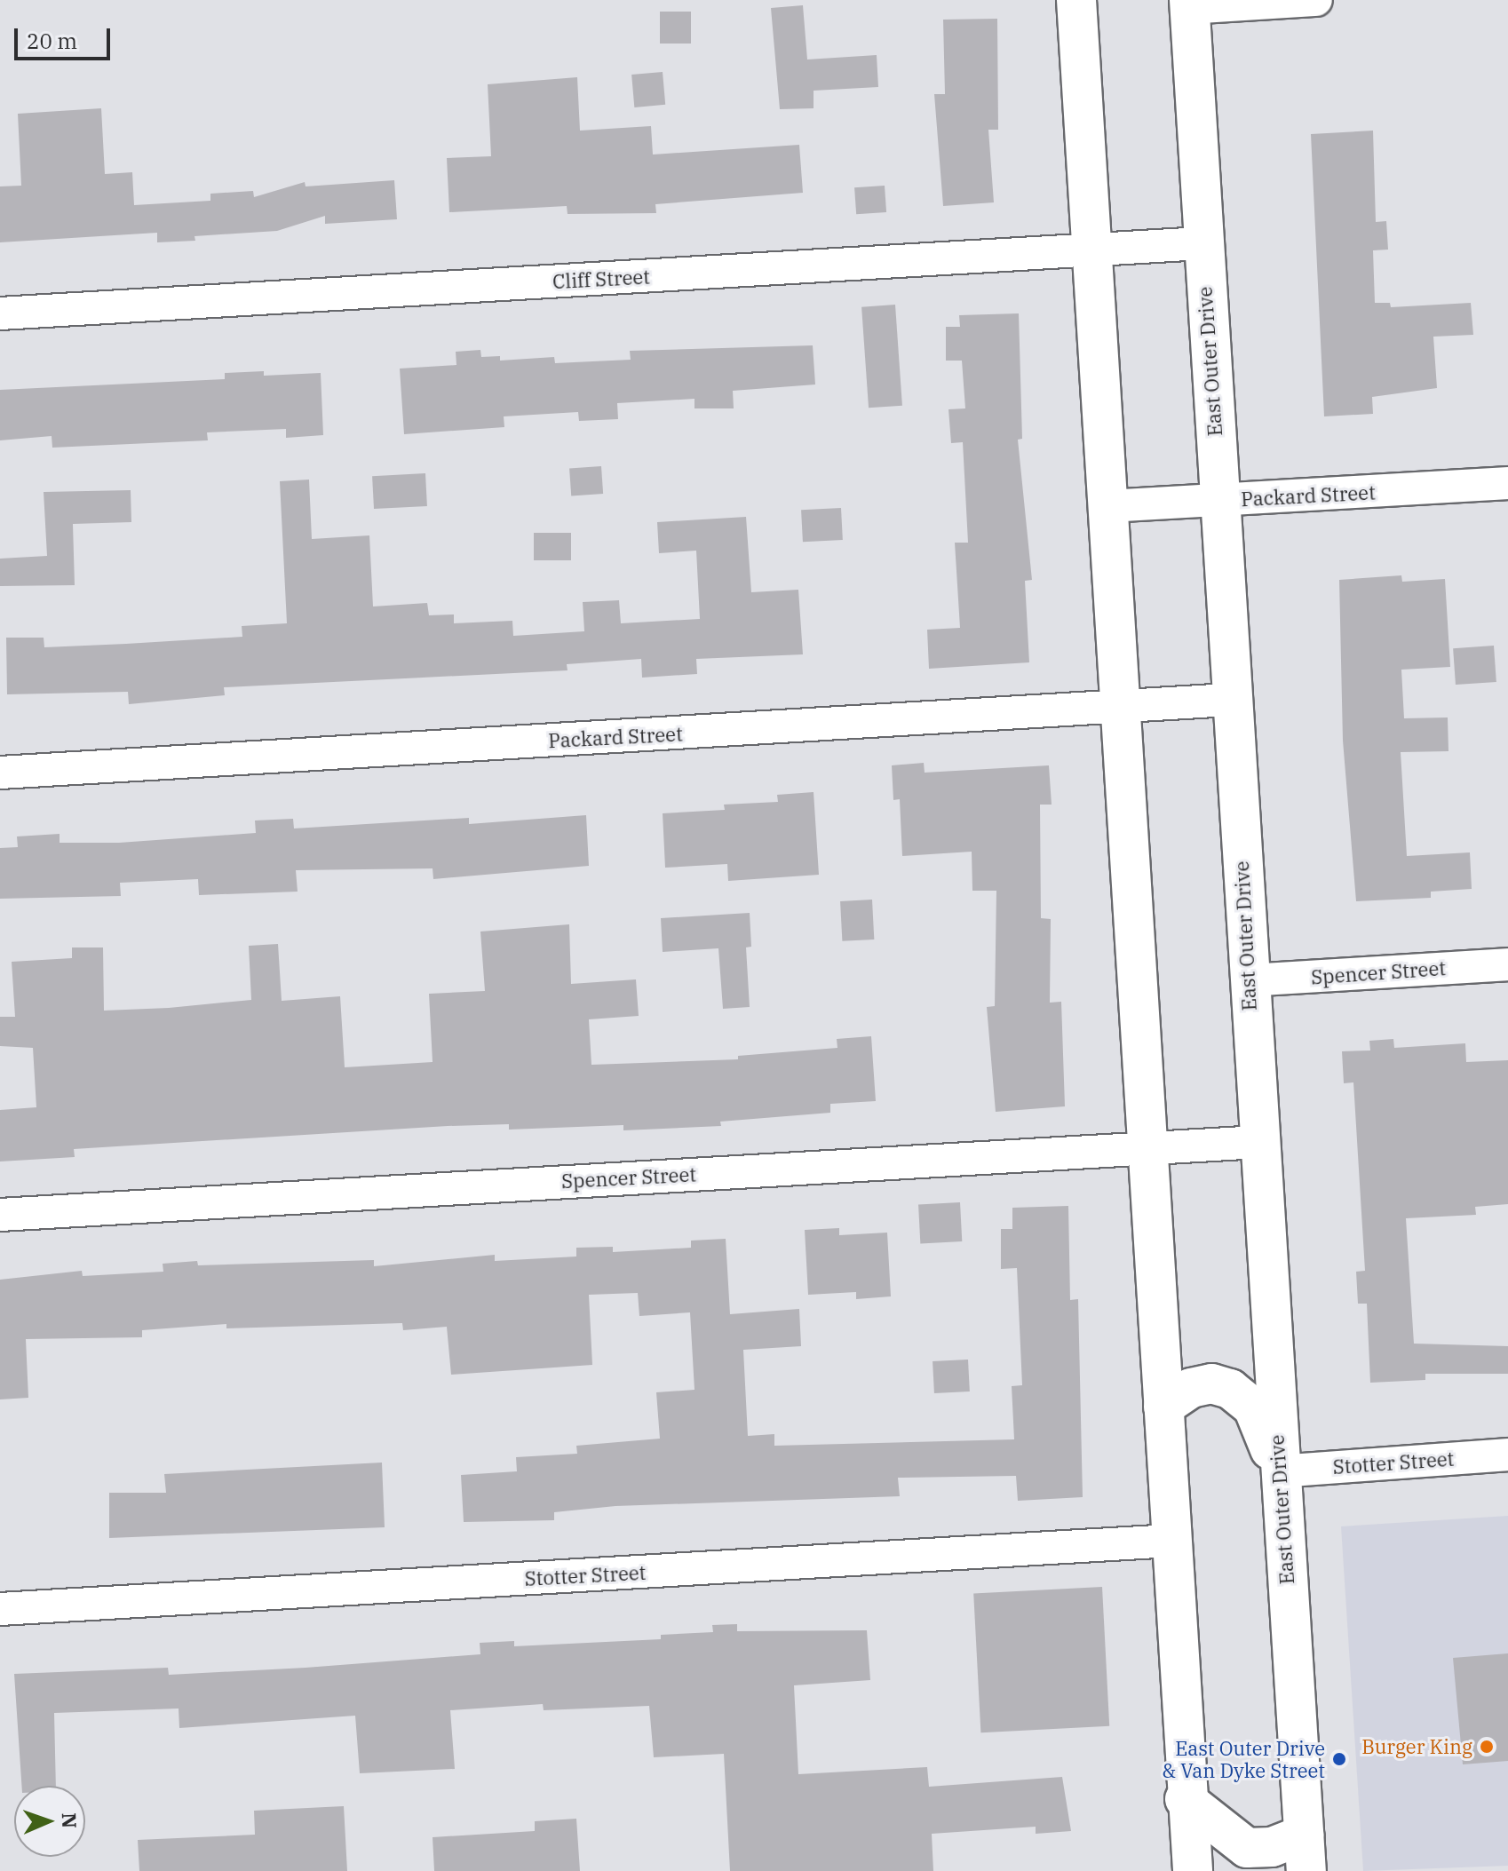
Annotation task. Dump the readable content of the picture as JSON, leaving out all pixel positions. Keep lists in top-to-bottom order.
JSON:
{
  "streets": {
    "main road": ["East Outer Drive"],
    "street": [
      "Cliff Street",
      "Packard Street",
      "Spencer Street",
      "Stotter Street"
    ]
  },
  "crossings": [
    ["Cliff Street", "East Outer Drive"],
    ["East Outer Drive", "Packard Street"],
    ["East Outer Drive", "Spencer Street"],
    ["East Outer Drive", "Stotter Street"]
  ],
  "places": ["Burger King", "East Outer Drive & Van Dyke Street"],
  "scale_bar": "20 m",
  "north": "right"
}
